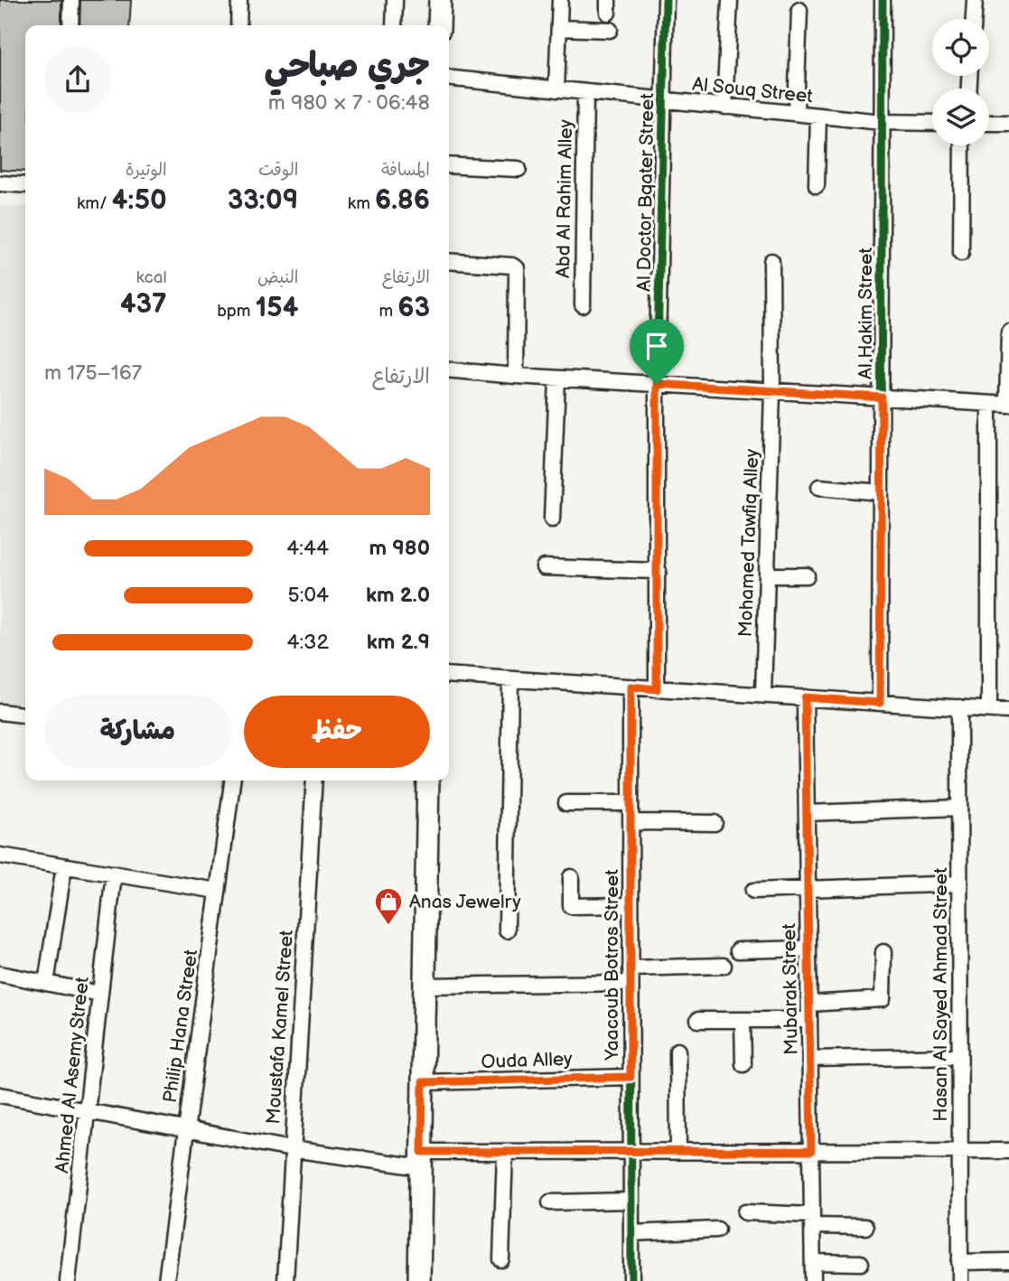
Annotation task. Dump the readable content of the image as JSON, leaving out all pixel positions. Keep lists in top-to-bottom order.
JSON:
{
  "streets": {
    "street": [
      "Al Souq Street",
      "Al Doctor Bqater Street",
      "Abd Al Rahim Alley",
      "Al Hakim Street",
      "Mohamed Tawfiq Alley",
      "Yaacoub Botros Street",
      "Mubarak Street",
      "Hasan Al Sayed Ahmad Street",
      "Philip Hana Street",
      "Moustafa Kamel Street",
      "Ouda Alley",
      "Ahmed Al Asemy Street"
    ]
  },
  "crossings": [
    ["Al Souq Street", "Al Doctor Bqater Street"],
    ["Al Souq Street", "Abd Al Rahim Alley"],
    ["Al Souq Street", "Al Hakim Street"],
    ["Yaacoub Botros Street", "Ouda Alley"]
  ],
  "places": {
    "shop": ["Anas Jewelry"]
  },
  "page": {
    "heading": ["جري صباحي", "06:48 · 7 × 980 m"],
    "stats": [
      ["المسافة", "6.86 km"],
      ["الوقت", "33:09"],
      ["الوتيرة", "4:50 /km"],
      ["الارتفاع", "63 m"],
      ["النبض", "154 bpm"],
      ["kcal", "437"]
    ],
    "chart": ["الارتفاع", "167–175 m"],
    "list": [
      {
        "name": "980 m",
        "note": "4:44"
      },
      {
        "name": "2.0 km",
        "note": "5:04"
      },
      {
        "name": "2.9 km",
        "note": "4:32"
      }
    ],
    "buttons": ["حفظ", "مشاركة"]
  }
}
